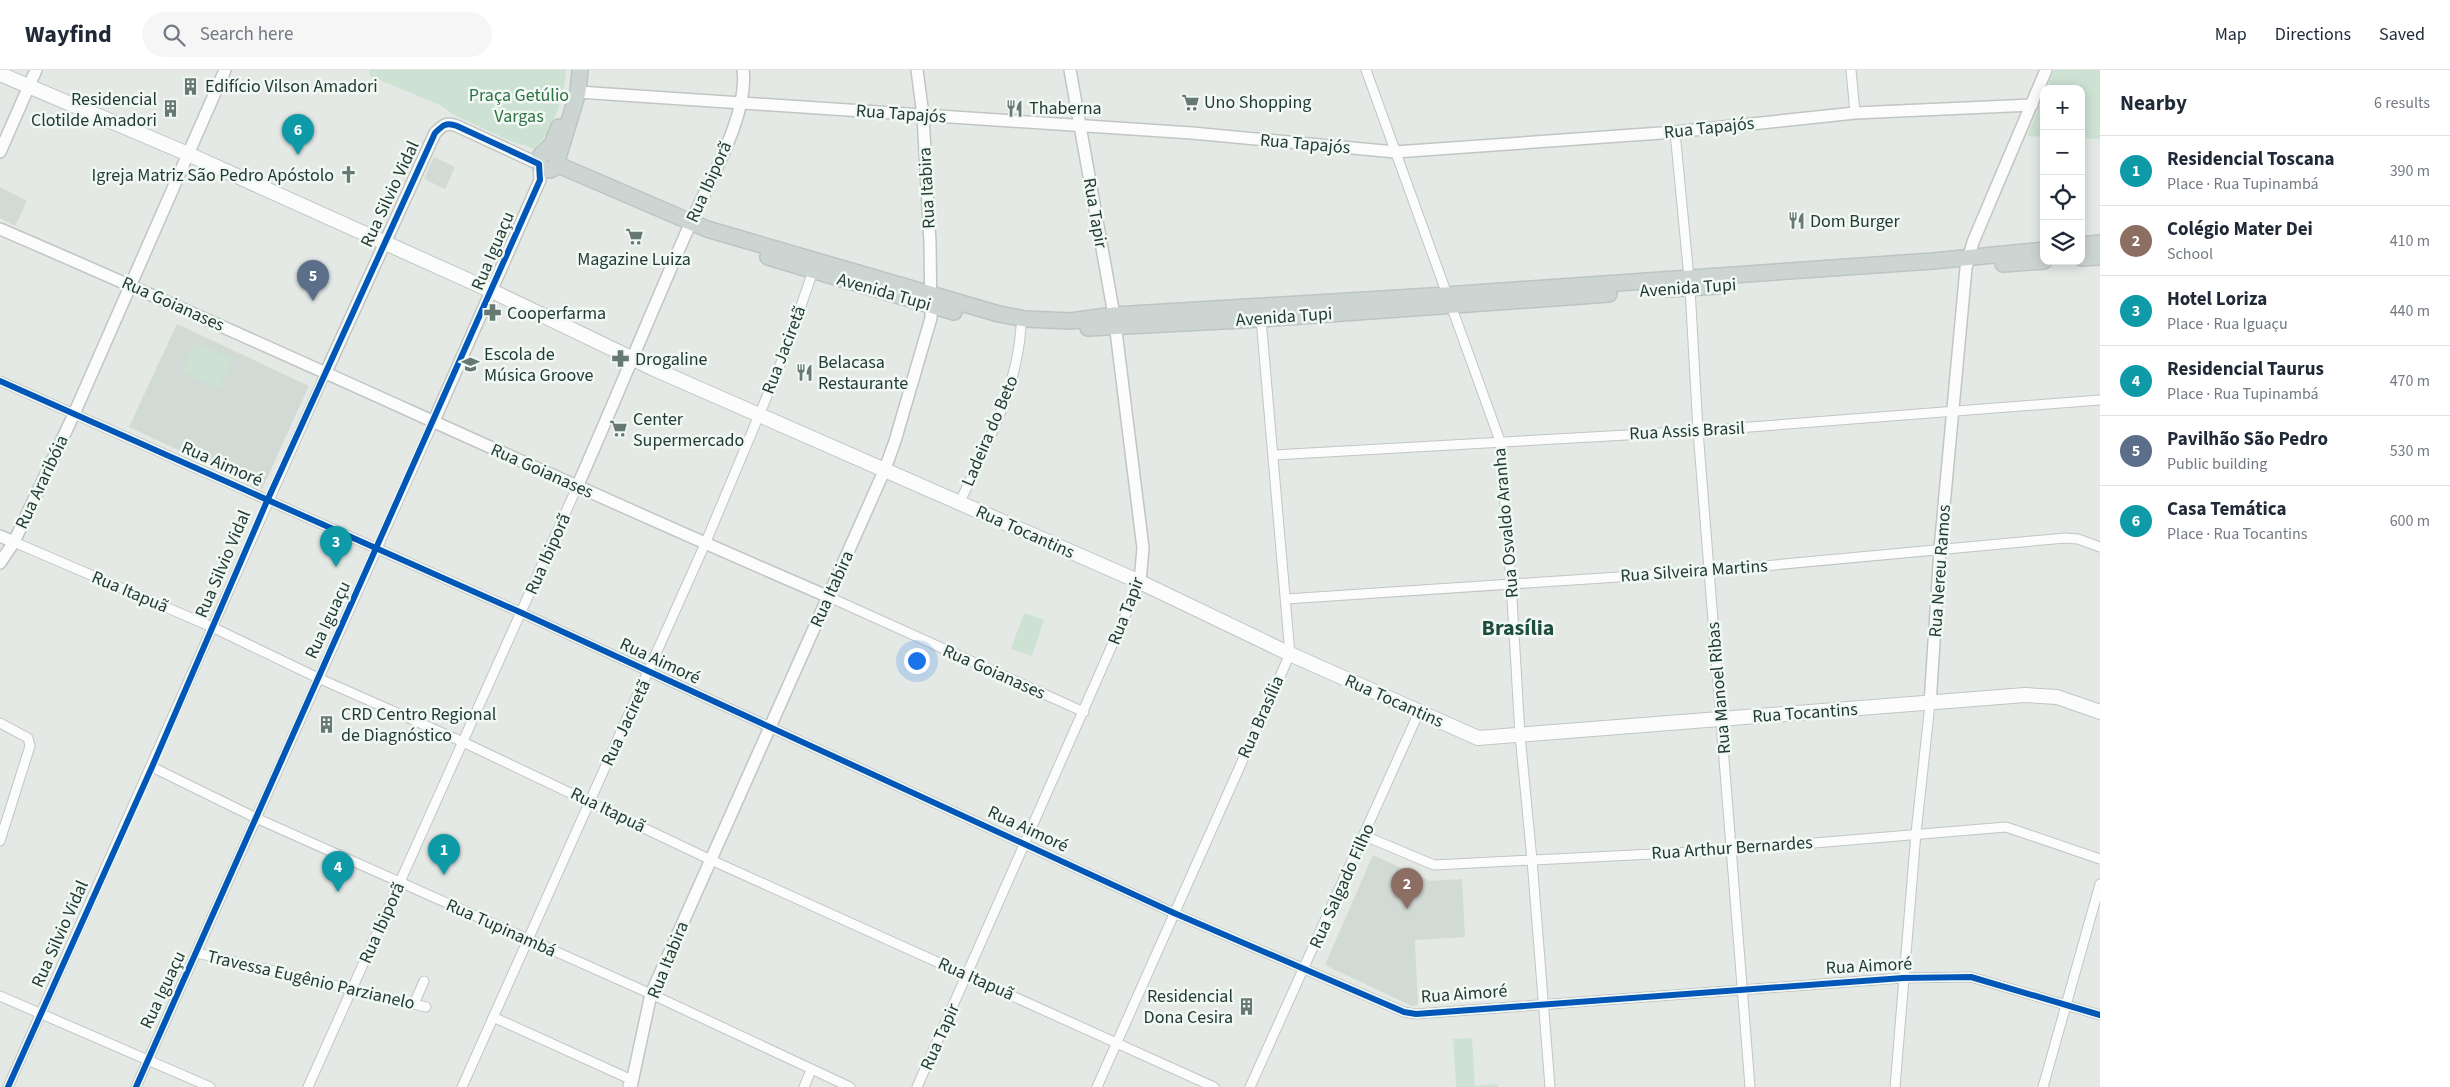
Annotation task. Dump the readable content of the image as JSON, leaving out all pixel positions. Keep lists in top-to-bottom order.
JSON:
{
  "streets": {
    "main road": ["Rua Iguaçu", "Avenida Tupi", "Rua Tocantins"],
    "street": [
      "Rua Tapajós",
      "Rua Ibiporã",
      "Rua Itabira",
      "Rua Silvio Vidal",
      "Rua Tapir",
      "Rua Goianases",
      "Rua Jaciretã",
      "Ladeira do Beto",
      "Rua Assis Brasil",
      "Rua Aimoré",
      "Rua Araribóia",
      "Rua Osvaldo Aranha",
      "Rua Silveira Martins",
      "Rua Nereu Ramos",
      "Rua Itapuã",
      "Rua Manoel Ribas",
      "Rua Brasília",
      "Rua Arthur Bernardes",
      "Rua Salgado Filho",
      "Rua Tupinambá",
      "Travessa Eugênio Parzianelo"
    ]
  },
  "crossings": [
    ["Rua Tapajós", "Rua Ibiporã"],
    ["Rua Tapajós", "Rua Itabira"],
    ["Rua Tapajós", "Rua Tapir"],
    ["Rua Tapajós", "Rua Iguaçu"],
    ["Rua Tapajós", "Rua Osvaldo Aranha"],
    ["Rua Tapajós", "Rua Nereu Ramos"],
    ["Rua Tapajós", "Rua Manoel Ribas"],
    ["Rua Ibiporã", "Avenida Tupi"],
    ["Rua Ibiporã", "Rua Goianases"],
    ["Rua Ibiporã", "Rua Aimoré"],
    ["Rua Ibiporã", "Rua Tocantins"],
    ["Rua Ibiporã", "Rua Itapuã"],
    ["Rua Ibiporã", "Rua Tupinambá"],
    ["Rua Ibiporã", "Travessa Eugênio Parzianelo"],
    ["Rua Itabira", "Avenida Tupi"],
    ["Rua Itabira", "Rua Goianases"],
    ["Rua Itabira", "Rua Aimoré"],
    ["Rua Itabira", "Rua Tocantins"],
    ["Rua Itabira", "Rua Itapuã"],
    ["Rua Itabira", "Rua Tupinambá"],
    ["Rua Silvio Vidal", "Rua Iguaçu"],
    ["Rua Silvio Vidal", "Avenida Tupi"],
    ["Rua Silvio Vidal", "Rua Goianases"],
    ["Rua Silvio Vidal", "Rua Aimoré"],
    ["Rua Silvio Vidal", "Rua Tocantins"],
    ["Rua Silvio Vidal", "Rua Itapuã"],
    ["Rua Silvio Vidal", "Rua Tupinambá"],
    ["Rua Tapir", "Avenida Tupi"],
    ["Rua Tapir", "Rua Goianases"],
    ["Rua Tapir", "Rua Aimoré"],
    ["Rua Tapir", "Rua Tocantins"],
    ["Rua Tapir", "Rua Itapuã"],
    ["Rua Iguaçu", "Avenida Tupi"],
    ["Rua Iguaçu", "Rua Goianases"],
    ["Rua Iguaçu", "Rua Aimoré"],
    ["Rua Iguaçu", "Rua Tocantins"],
    ["Rua Iguaçu", "Rua Itapuã"],
    ["Rua Iguaçu", "Rua Tupinambá"],
    ["Rua Iguaçu", "Travessa Eugênio Parzianelo"],
    ["Avenida Tupi", "Rua Jaciretã"],
    ["Avenida Tupi", "Ladeira do Beto"],
    ["Avenida Tupi", "Rua Osvaldo Aranha"],
    ["Avenida Tupi", "Rua Nereu Ramos"],
    ["Avenida Tupi", "Rua Manoel Ribas"],
    ["Avenida Tupi", "Rua Brasília"],
    ["Rua Goianases", "Rua Jaciretã"],
    ["Rua Goianases", "Rua Araribóia"],
    ["Rua Jaciretã", "Rua Aimoré"],
    ["Rua Jaciretã", "Rua Tocantins"],
    ["Rua Jaciretã", "Rua Itapuã"],
    ["Rua Jaciretã", "Rua Tupinambá"],
    ["Ladeira do Beto", "Rua Tocantins"],
    ["Rua Assis Brasil", "Rua Osvaldo Aranha"],
    ["Rua Assis Brasil", "Rua Nereu Ramos"],
    ["Rua Assis Brasil", "Rua Manoel Ribas"],
    ["Rua Assis Brasil", "Rua Brasília"],
    ["Rua Aimoré", "Rua Araribóia"],
    ["Rua Aimoré", "Rua Osvaldo Aranha"],
    ["Rua Aimoré", "Rua Nereu Ramos"],
    ["Rua Aimoré", "Rua Manoel Ribas"],
    ["Rua Aimoré", "Rua Brasília"],
    ["Rua Aimoré", "Rua Salgado Filho"],
    ["Rua Araribóia", "Rua Tocantins"],
    ["Rua Araribóia", "Rua Itapuã"],
    ["Rua Osvaldo Aranha", "Rua Tocantins"],
    ["Rua Osvaldo Aranha", "Rua Silveira Martins"],
    ["Rua Osvaldo Aranha", "Rua Arthur Bernardes"],
    ["Rua Tocantins", "Rua Nereu Ramos"],
    ["Rua Tocantins", "Rua Manoel Ribas"],
    ["Rua Tocantins", "Rua Brasília"],
    ["Rua Tocantins", "Rua Salgado Filho"],
    ["Rua Silveira Martins", "Rua Nereu Ramos"],
    ["Rua Silveira Martins", "Rua Manoel Ribas"],
    ["Rua Silveira Martins", "Rua Brasília"],
    ["Rua Nereu Ramos", "Rua Arthur Bernardes"],
    ["Rua Itapuã", "Rua Brasília"],
    ["Rua Manoel Ribas", "Rua Arthur Bernardes"],
    ["Rua Arthur Bernardes", "Rua Salgado Filho"]
  ],
  "districts": ["Brasília"],
  "parks": ["Praça Getúlio Vargas"],
  "places": {
    "building": [
      "Edifício Vilson Amadori",
      "Residencial Clotilde Amadori",
      "CRD Centro Regional de Diagnóstico",
      "Residencial Dona Cesira"
    ],
    "supermarket": ["Uno Shopping", "Magazine Luiza", "Center Supermercado"],
    "restaurant": ["Thaberna", "Dom Burger", "Belacasa Restaurante"],
    "church": ["Igreja Matriz São Pedro Apóstolo"],
    "pharmacy": ["Cooperfarma", "Drogaline"],
    "school or university": ["Escola de Música Groove"]
  },
  "page": {
    "header": "Wayfind",
    "search": "Search here",
    "nav": ["Map", "Directions", "Saved"],
    "heading": ["Nearby", "6 results"],
    "map_buttons": ["+", "−"],
    "pins": [
      "6",
      "5",
      "3",
      "1",
      "4",
      "2"
    ],
    "list": [
      {
        "mark": "1",
        "name": "Residencial Toscana",
        "note": "Place · Rua Tupinambá",
        "value": "390 m"
      },
      {
        "mark": "2",
        "name": "Colégio Mater Dei",
        "note": "School",
        "value": "410 m"
      },
      {
        "mark": "3",
        "name": "Hotel Loriza",
        "note": "Place · Rua Iguaçu",
        "value": "440 m"
      },
      {
        "mark": "4",
        "name": "Residencial Taurus",
        "note": "Place · Rua Tupinambá",
        "value": "470 m"
      },
      {
        "mark": "5",
        "name": "Pavilhão São Pedro",
        "note": "Public building",
        "value": "530 m"
      },
      {
        "mark": "6",
        "name": "Casa Temática",
        "note": "Place · Rua Tocantins",
        "value": "600 m"
      }
    ]
  }
}
